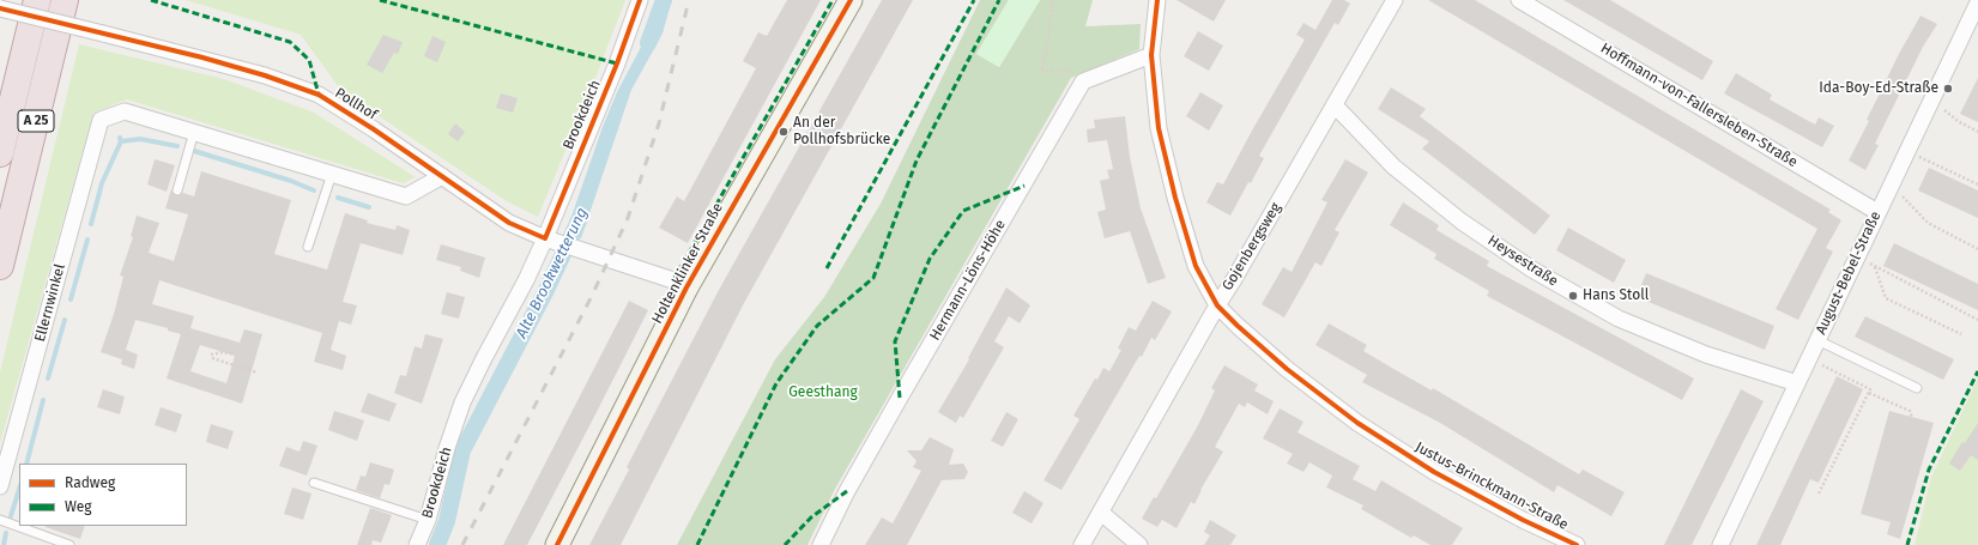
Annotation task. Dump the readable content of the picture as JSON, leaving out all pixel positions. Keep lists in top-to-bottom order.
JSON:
{
  "streets": {
    "highway": ["A 25"],
    "main road": ["Holtenklinker Straße"],
    "street": [
      "Pollhof",
      "Hoffmann-von-Fallersleben-Straße",
      "Brookdeich",
      "Gojenbergsweg",
      "Heysestraße",
      "August-Bebel-Straße",
      "Hermann-Löns-Höhe",
      "Ellernwinkel",
      "Justus-Brinckmann-Straße"
    ]
  },
  "crossings": [
    ["Pollhof", "Brookdeich"],
    ["Pollhof", "Holtenklinker Straße"],
    ["Hoffmann-von-Fallersleben-Straße", "August-Bebel-Straße"],
    ["Gojenbergsweg", "Heysestraße"],
    ["Gojenbergsweg", "Justus-Brinckmann-Straße"],
    ["Heysestraße", "August-Bebel-Straße"],
    ["Hermann-Löns-Höhe", "Justus-Brinckmann-Straße"]
  ],
  "water": ["Alte Brookwetterung"],
  "parks": ["Geesthang"],
  "places": ["Ida-Boy-Ed-Straße", "An der Pollhofsbrücke", "Hans Stoll"],
  "legend": ["Radweg", "Weg"]
}
